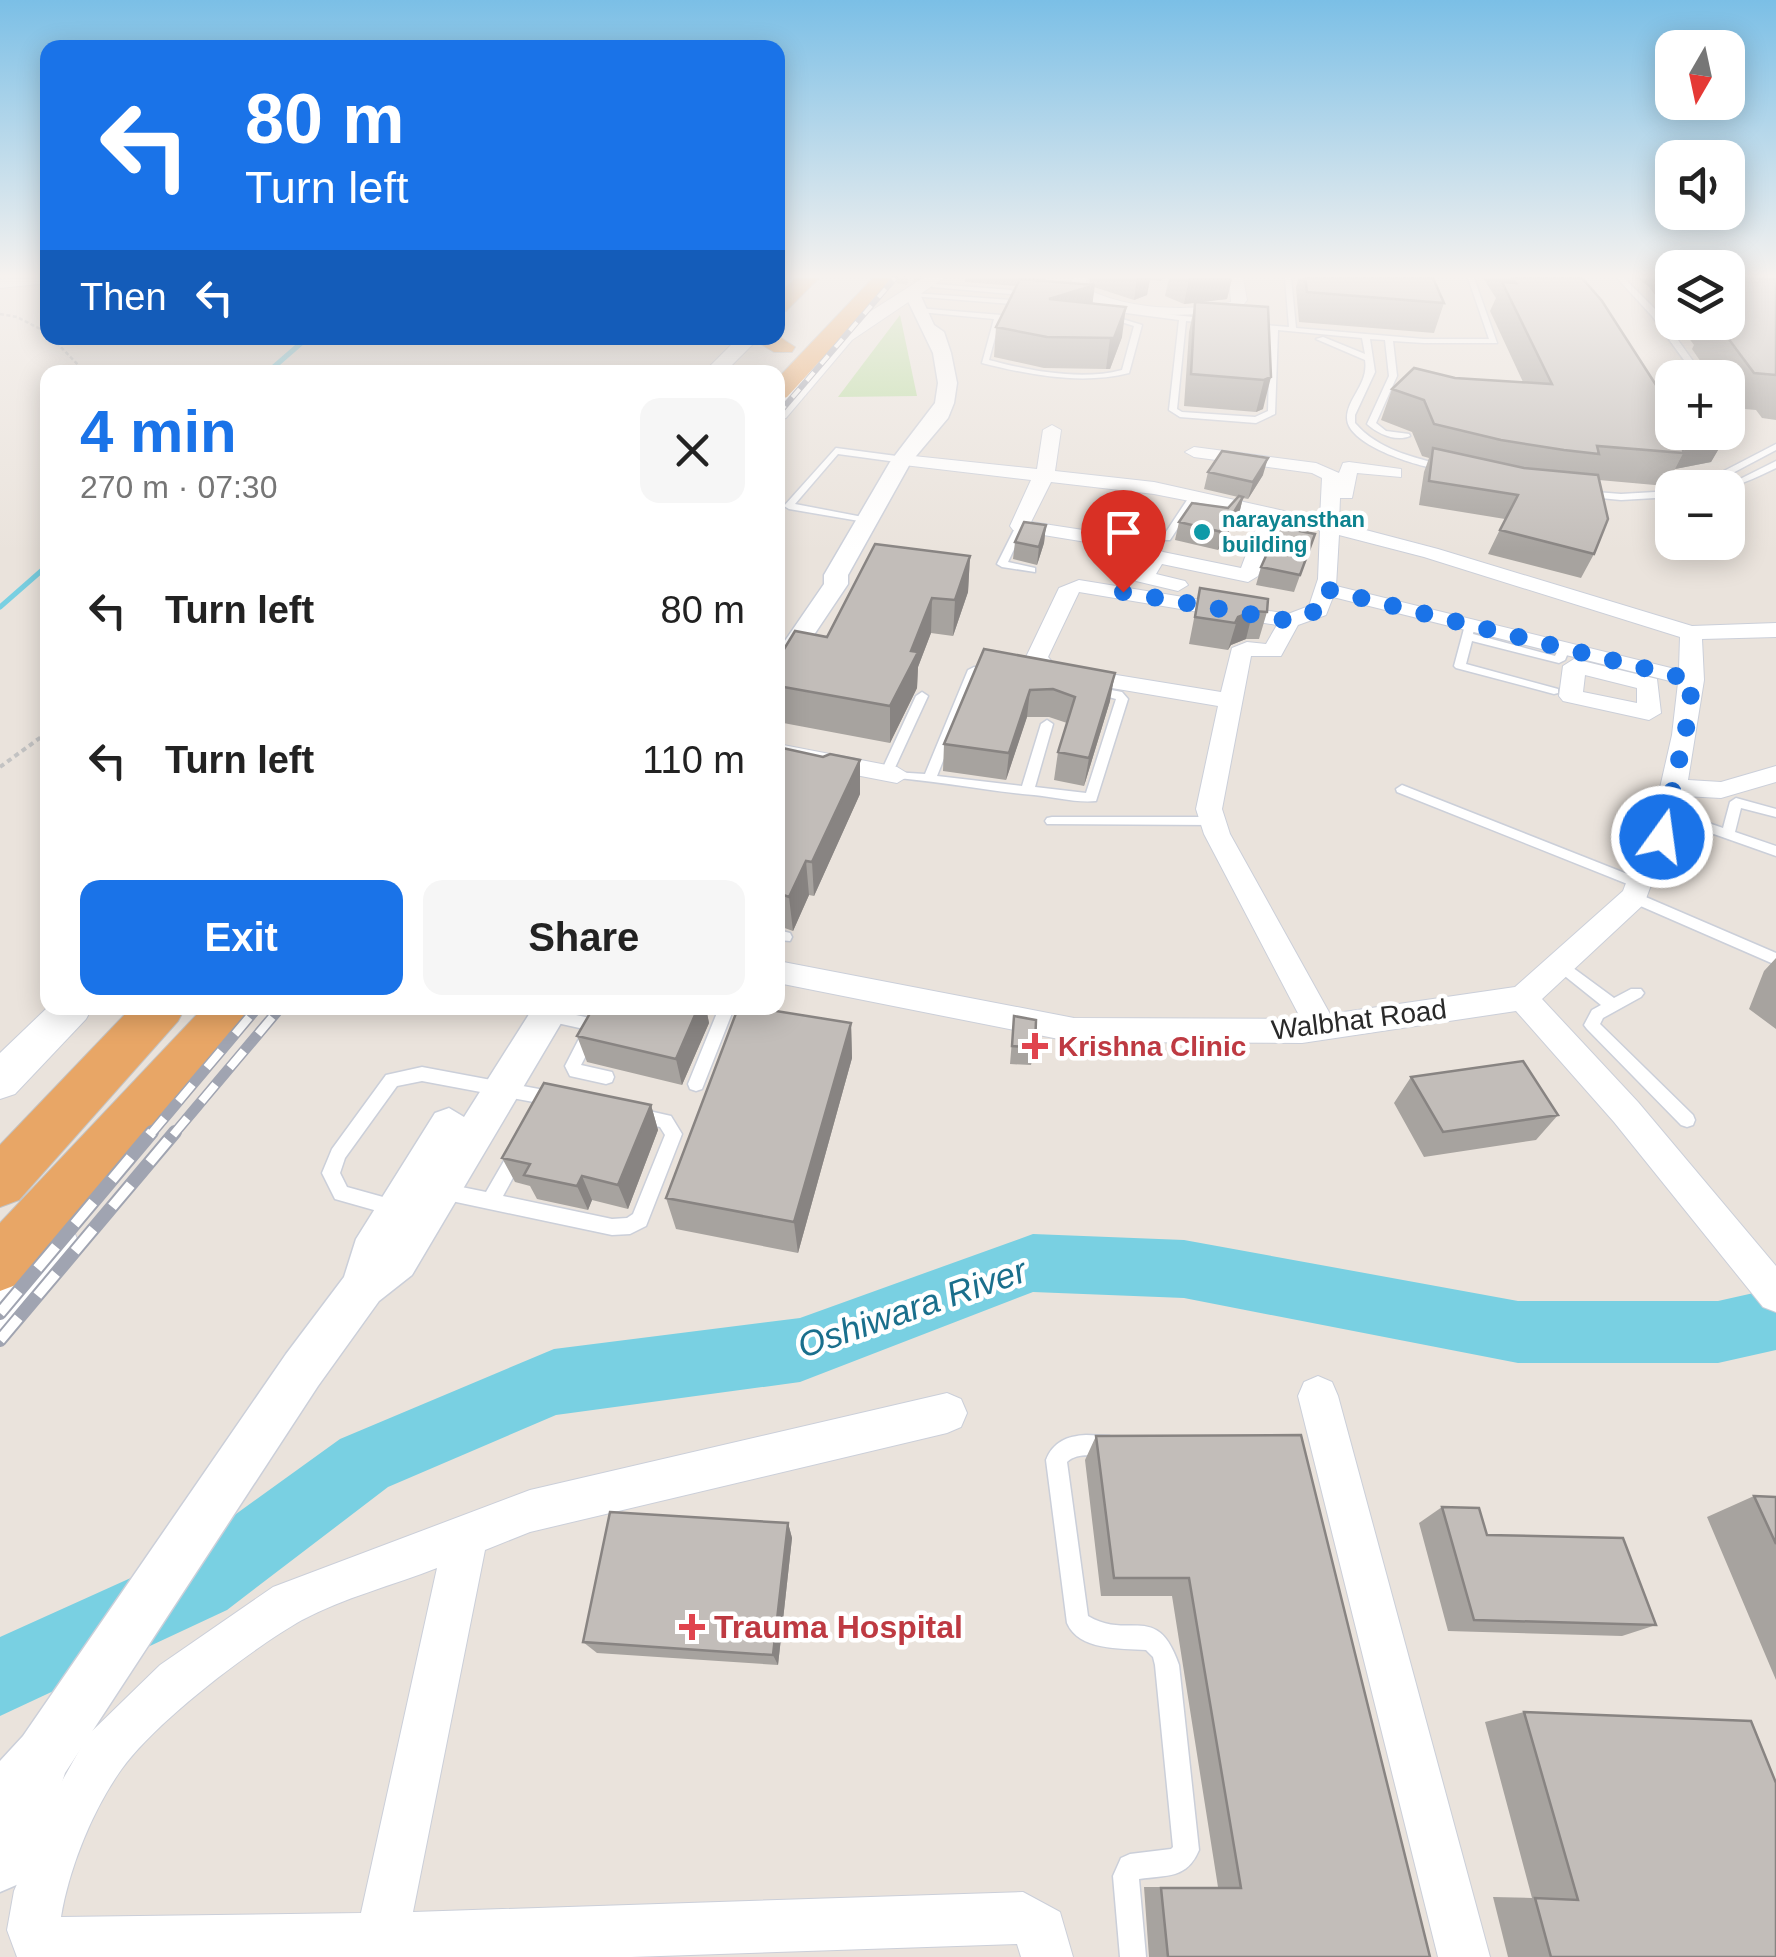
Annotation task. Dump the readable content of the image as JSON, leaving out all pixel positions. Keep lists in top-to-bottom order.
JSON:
{
  "streets": {
    "street": ["Walbhat Road"]
  },
  "water": ["Oshiwara River"],
  "places": {
    "other": ["narayansthan building"],
    "health": ["Krishna Clinic", "Trauma Hospital"]
  },
  "north": "bottom",
  "page": {
    "map_buttons": ["+", "−"],
    "turn": ["80 m", "Turn left"],
    "then": "Then",
    "heading": ["4 min", "270 m · 07:30"],
    "list": [
      {
        "name": "Turn left",
        "value": "80 m"
      },
      {
        "name": "Turn left",
        "value": "110 m"
      }
    ],
    "buttons": ["Exit", "Share"]
  }
}
